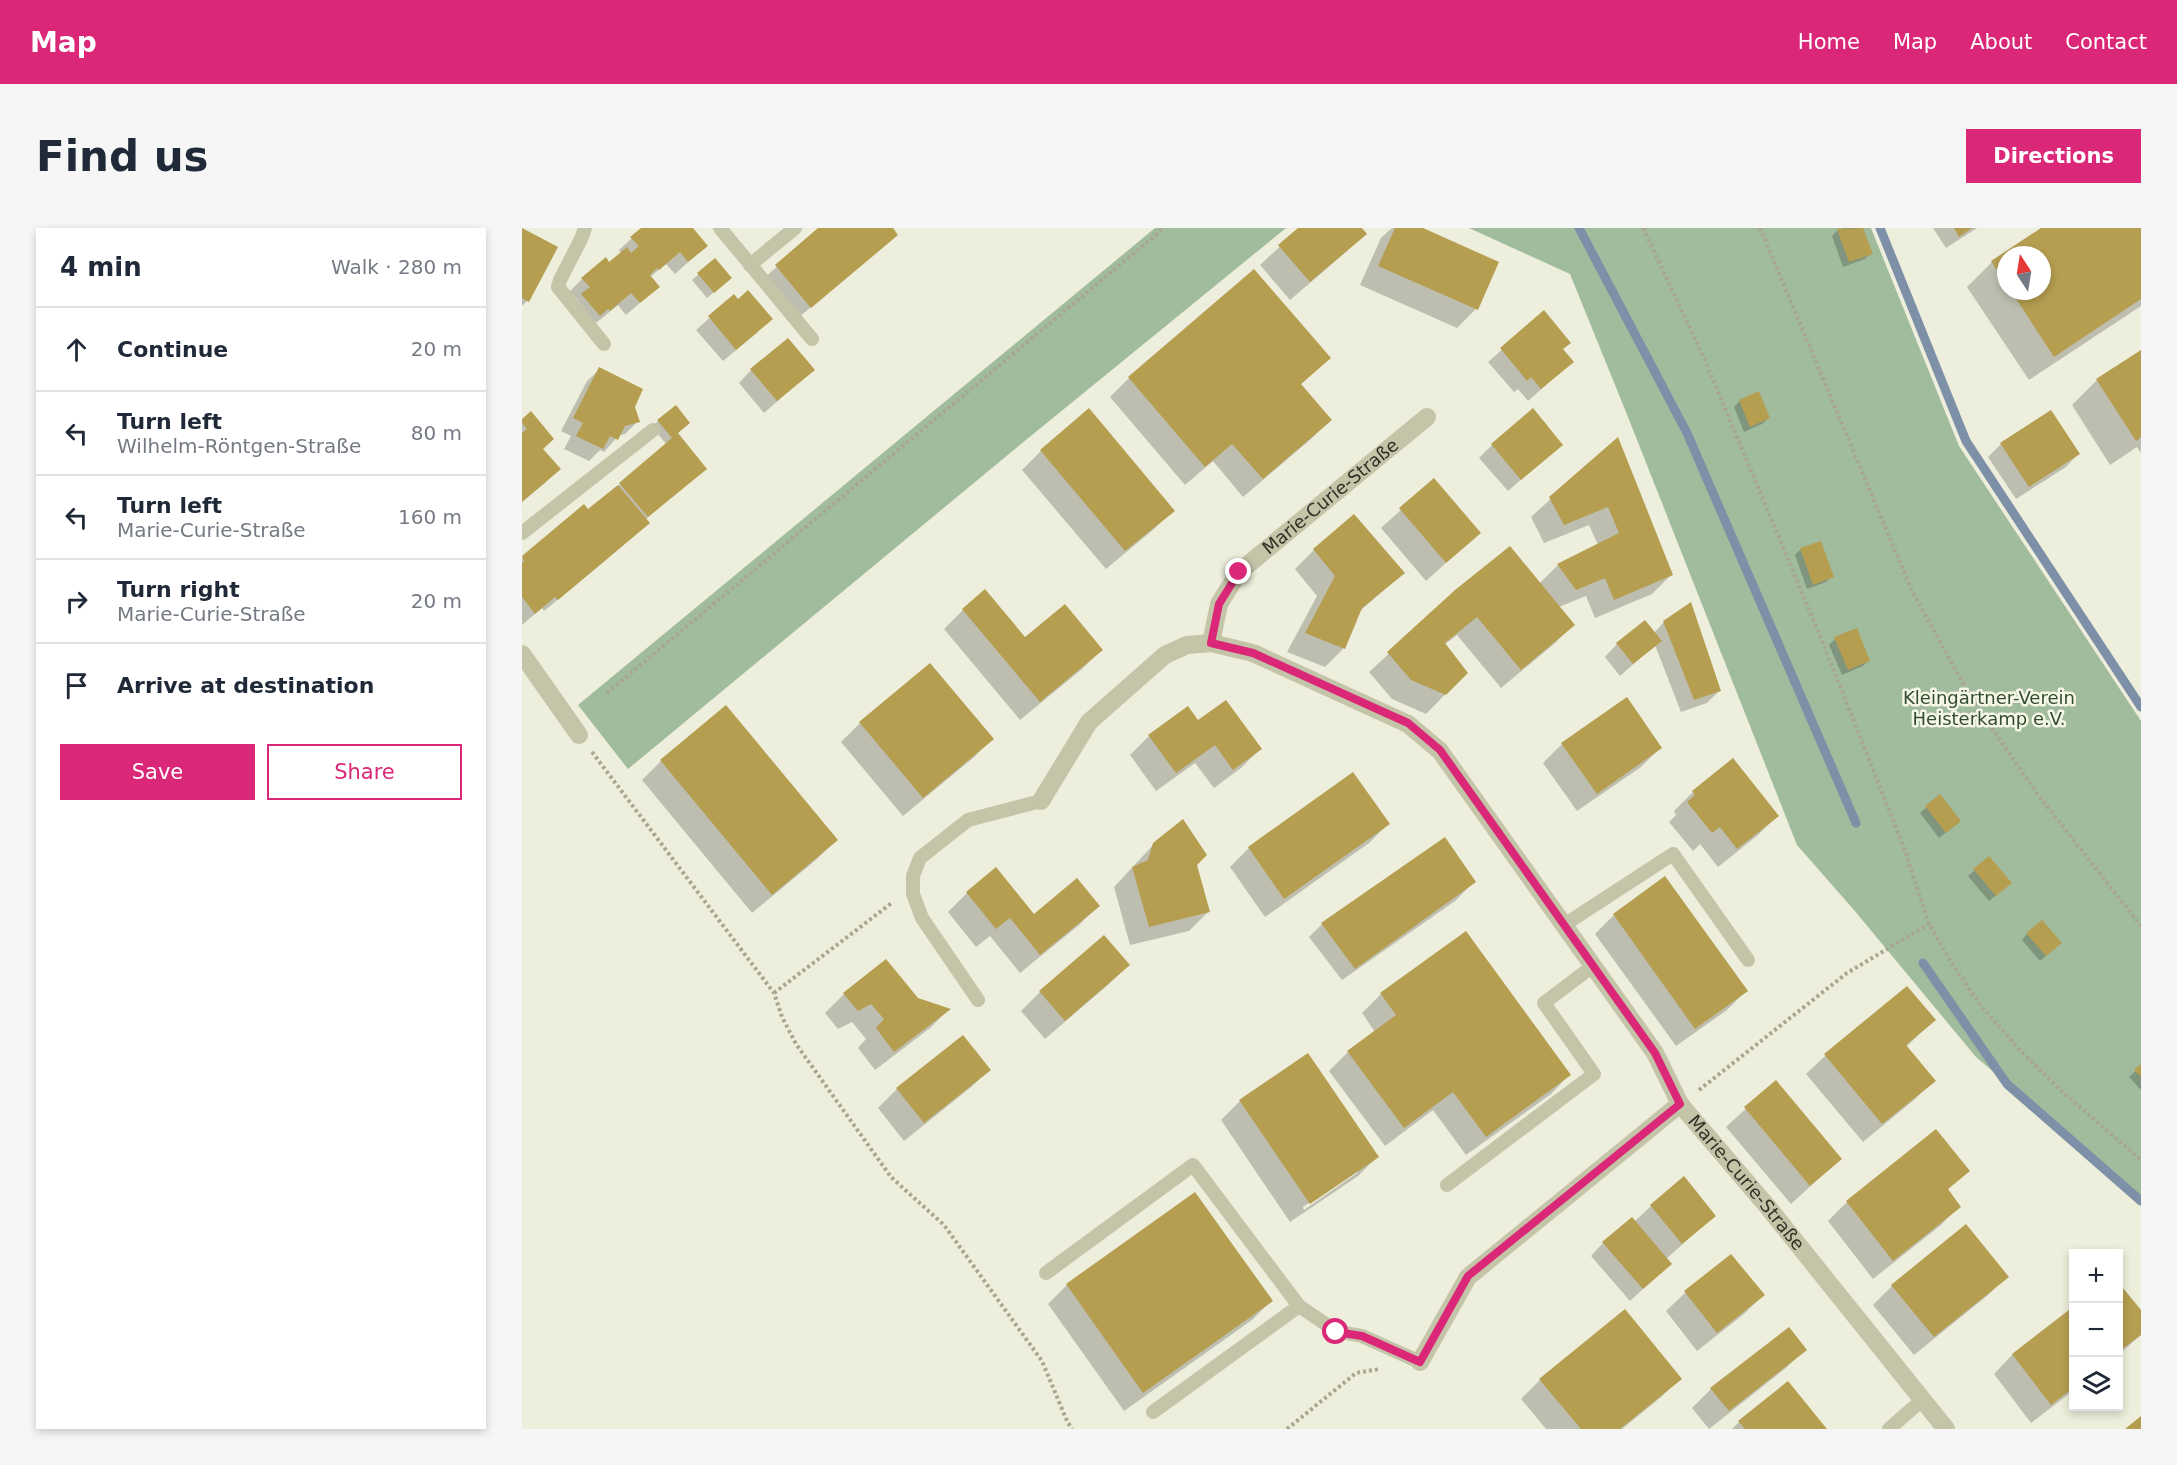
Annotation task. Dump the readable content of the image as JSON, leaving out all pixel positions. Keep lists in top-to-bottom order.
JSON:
{
  "streets": {
    "street": ["Marie-Curie-Straße"]
  },
  "parks": ["Kleingärtner-Verein Heisterkamp e.V."],
  "north": "top",
  "page": {
    "header": "Map",
    "nav": [
      "Home",
      "Map",
      "About",
      "Contact"
    ],
    "buttons": [
      "Directions",
      ["Save", "Share"]
    ],
    "title": "Find us",
    "heading": ["4 min", "Walk · 280 m"],
    "list": [
      ["Continue", "20 m"],
      ["Turn left", "Wilhelm-Röntgen-Straße", "80 m"],
      ["Turn left", "Marie-Curie-Straße", "160 m"],
      ["Turn right", "Marie-Curie-Straße", "20 m"],
      "Arrive at destination"
    ],
    "map_buttons": ["+", "−"]
  }
}
